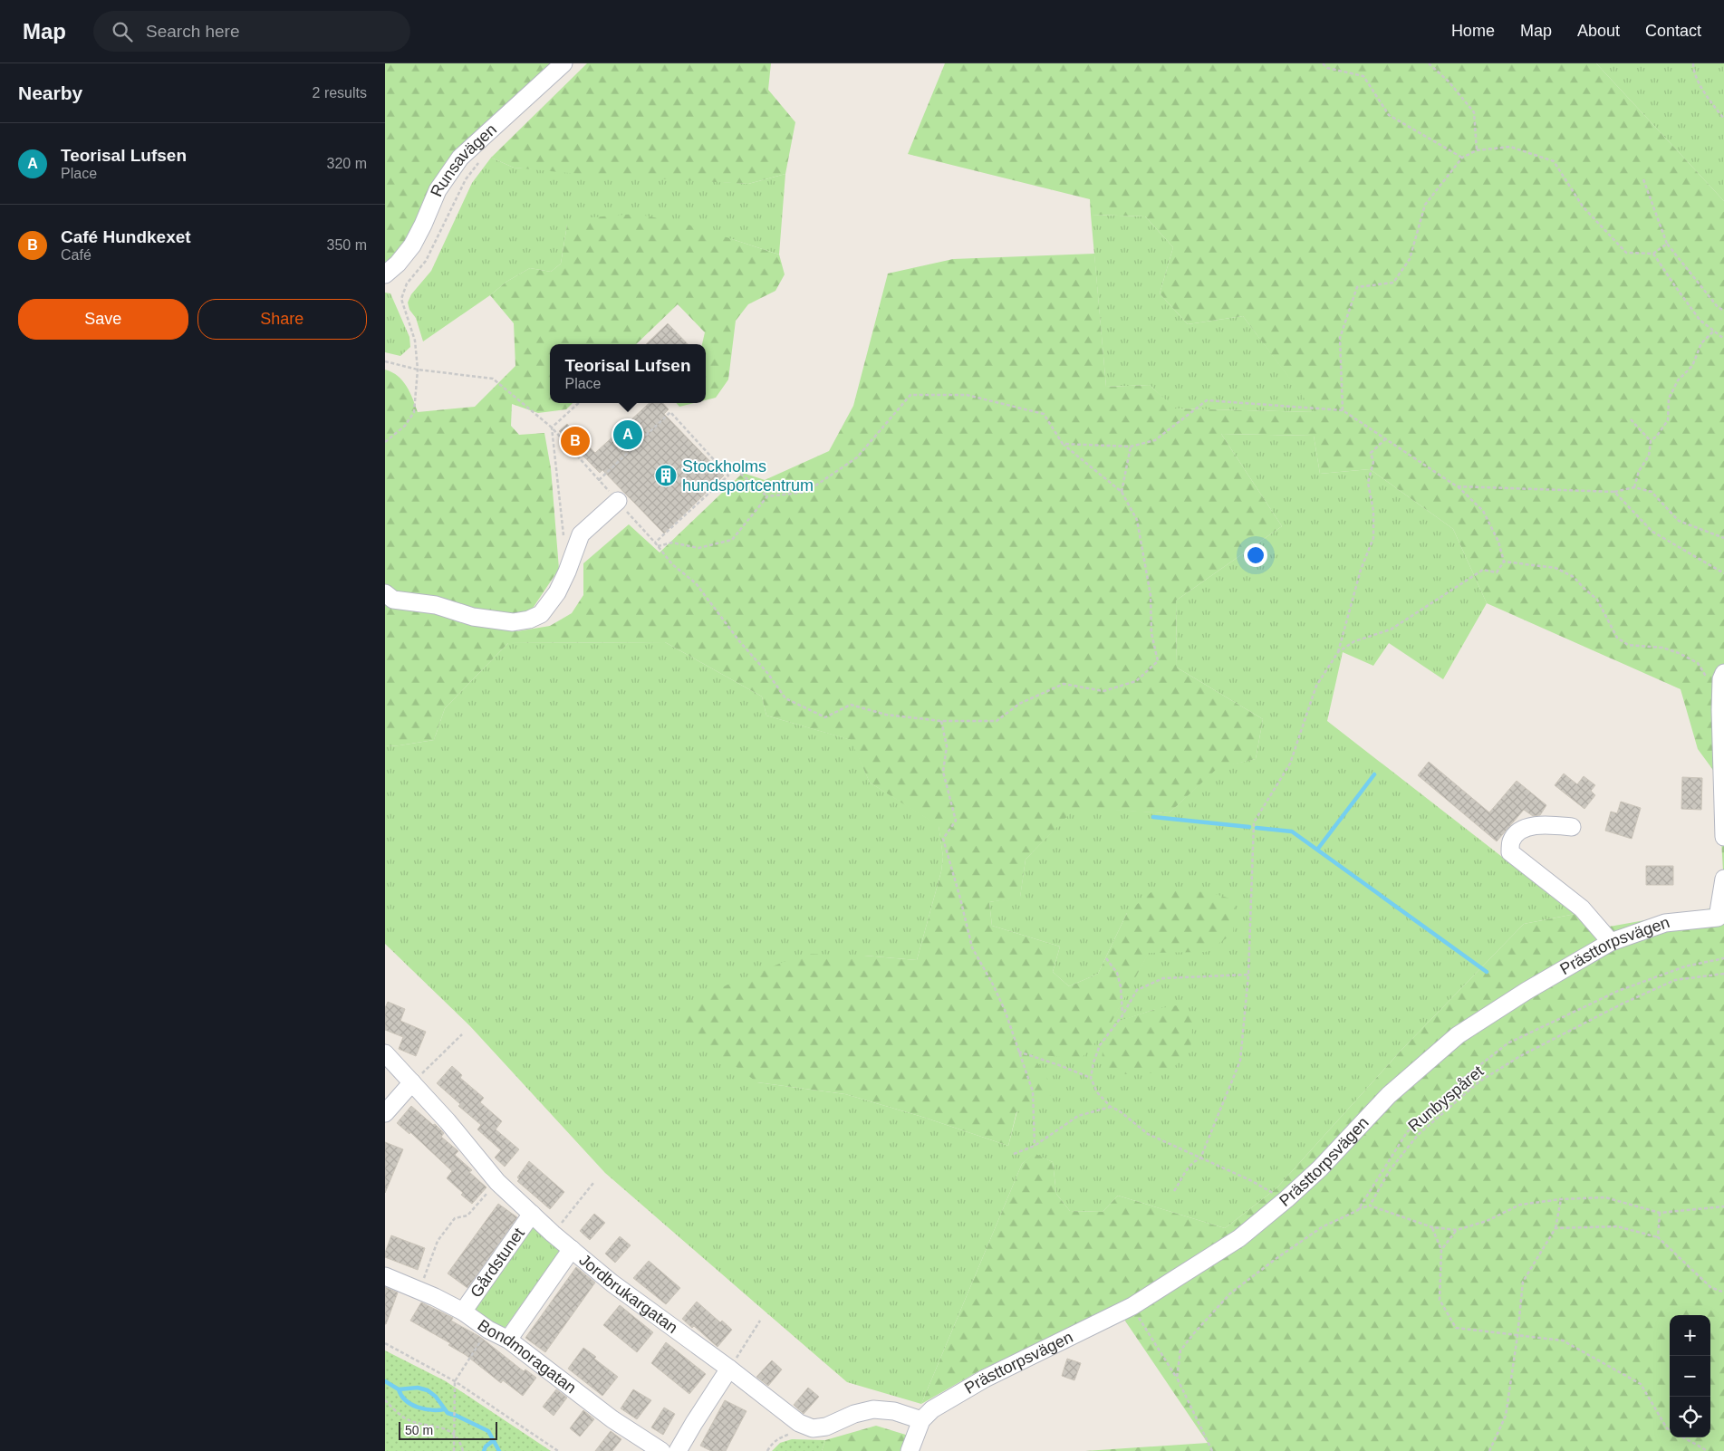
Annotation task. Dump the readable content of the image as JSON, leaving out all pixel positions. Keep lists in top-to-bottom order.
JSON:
{
  "streets": {
    "street": [
      "Runsavägen",
      "Prästtorpsvägen",
      "Gårdstunet",
      "Jordbrukargatan",
      "Bondmoragatan"
    ],
    "path": ["Runbyspåret"]
  },
  "crossings": [
    ["Prästtorpsvägen", "Jordbrukargatan"],
    ["Gårdstunet", "Jordbrukargatan"],
    ["Gårdstunet", "Bondmoragatan"]
  ],
  "places": {
    "building": ["Stockholms hundsportcentrum"]
  },
  "scale_bar": "50 m",
  "page": {
    "header": "Map",
    "search": "Search here",
    "nav": [
      "Home",
      "Map",
      "About",
      "Contact"
    ],
    "heading": ["Nearby", "2 results"],
    "list": [
      {
        "mark": "A",
        "name": "Teorisal Lufsen",
        "note": "Place",
        "value": "320 m"
      },
      {
        "mark": "B",
        "name": "Café Hundkexet",
        "note": "Café",
        "value": "350 m"
      }
    ],
    "buttons": ["Save", "Share"],
    "popup": ["Teorisal Lufsen", "Place"],
    "pins": ["A", "B"],
    "map_buttons": ["+", "−"],
    "scale": "50 m"
  }
}
